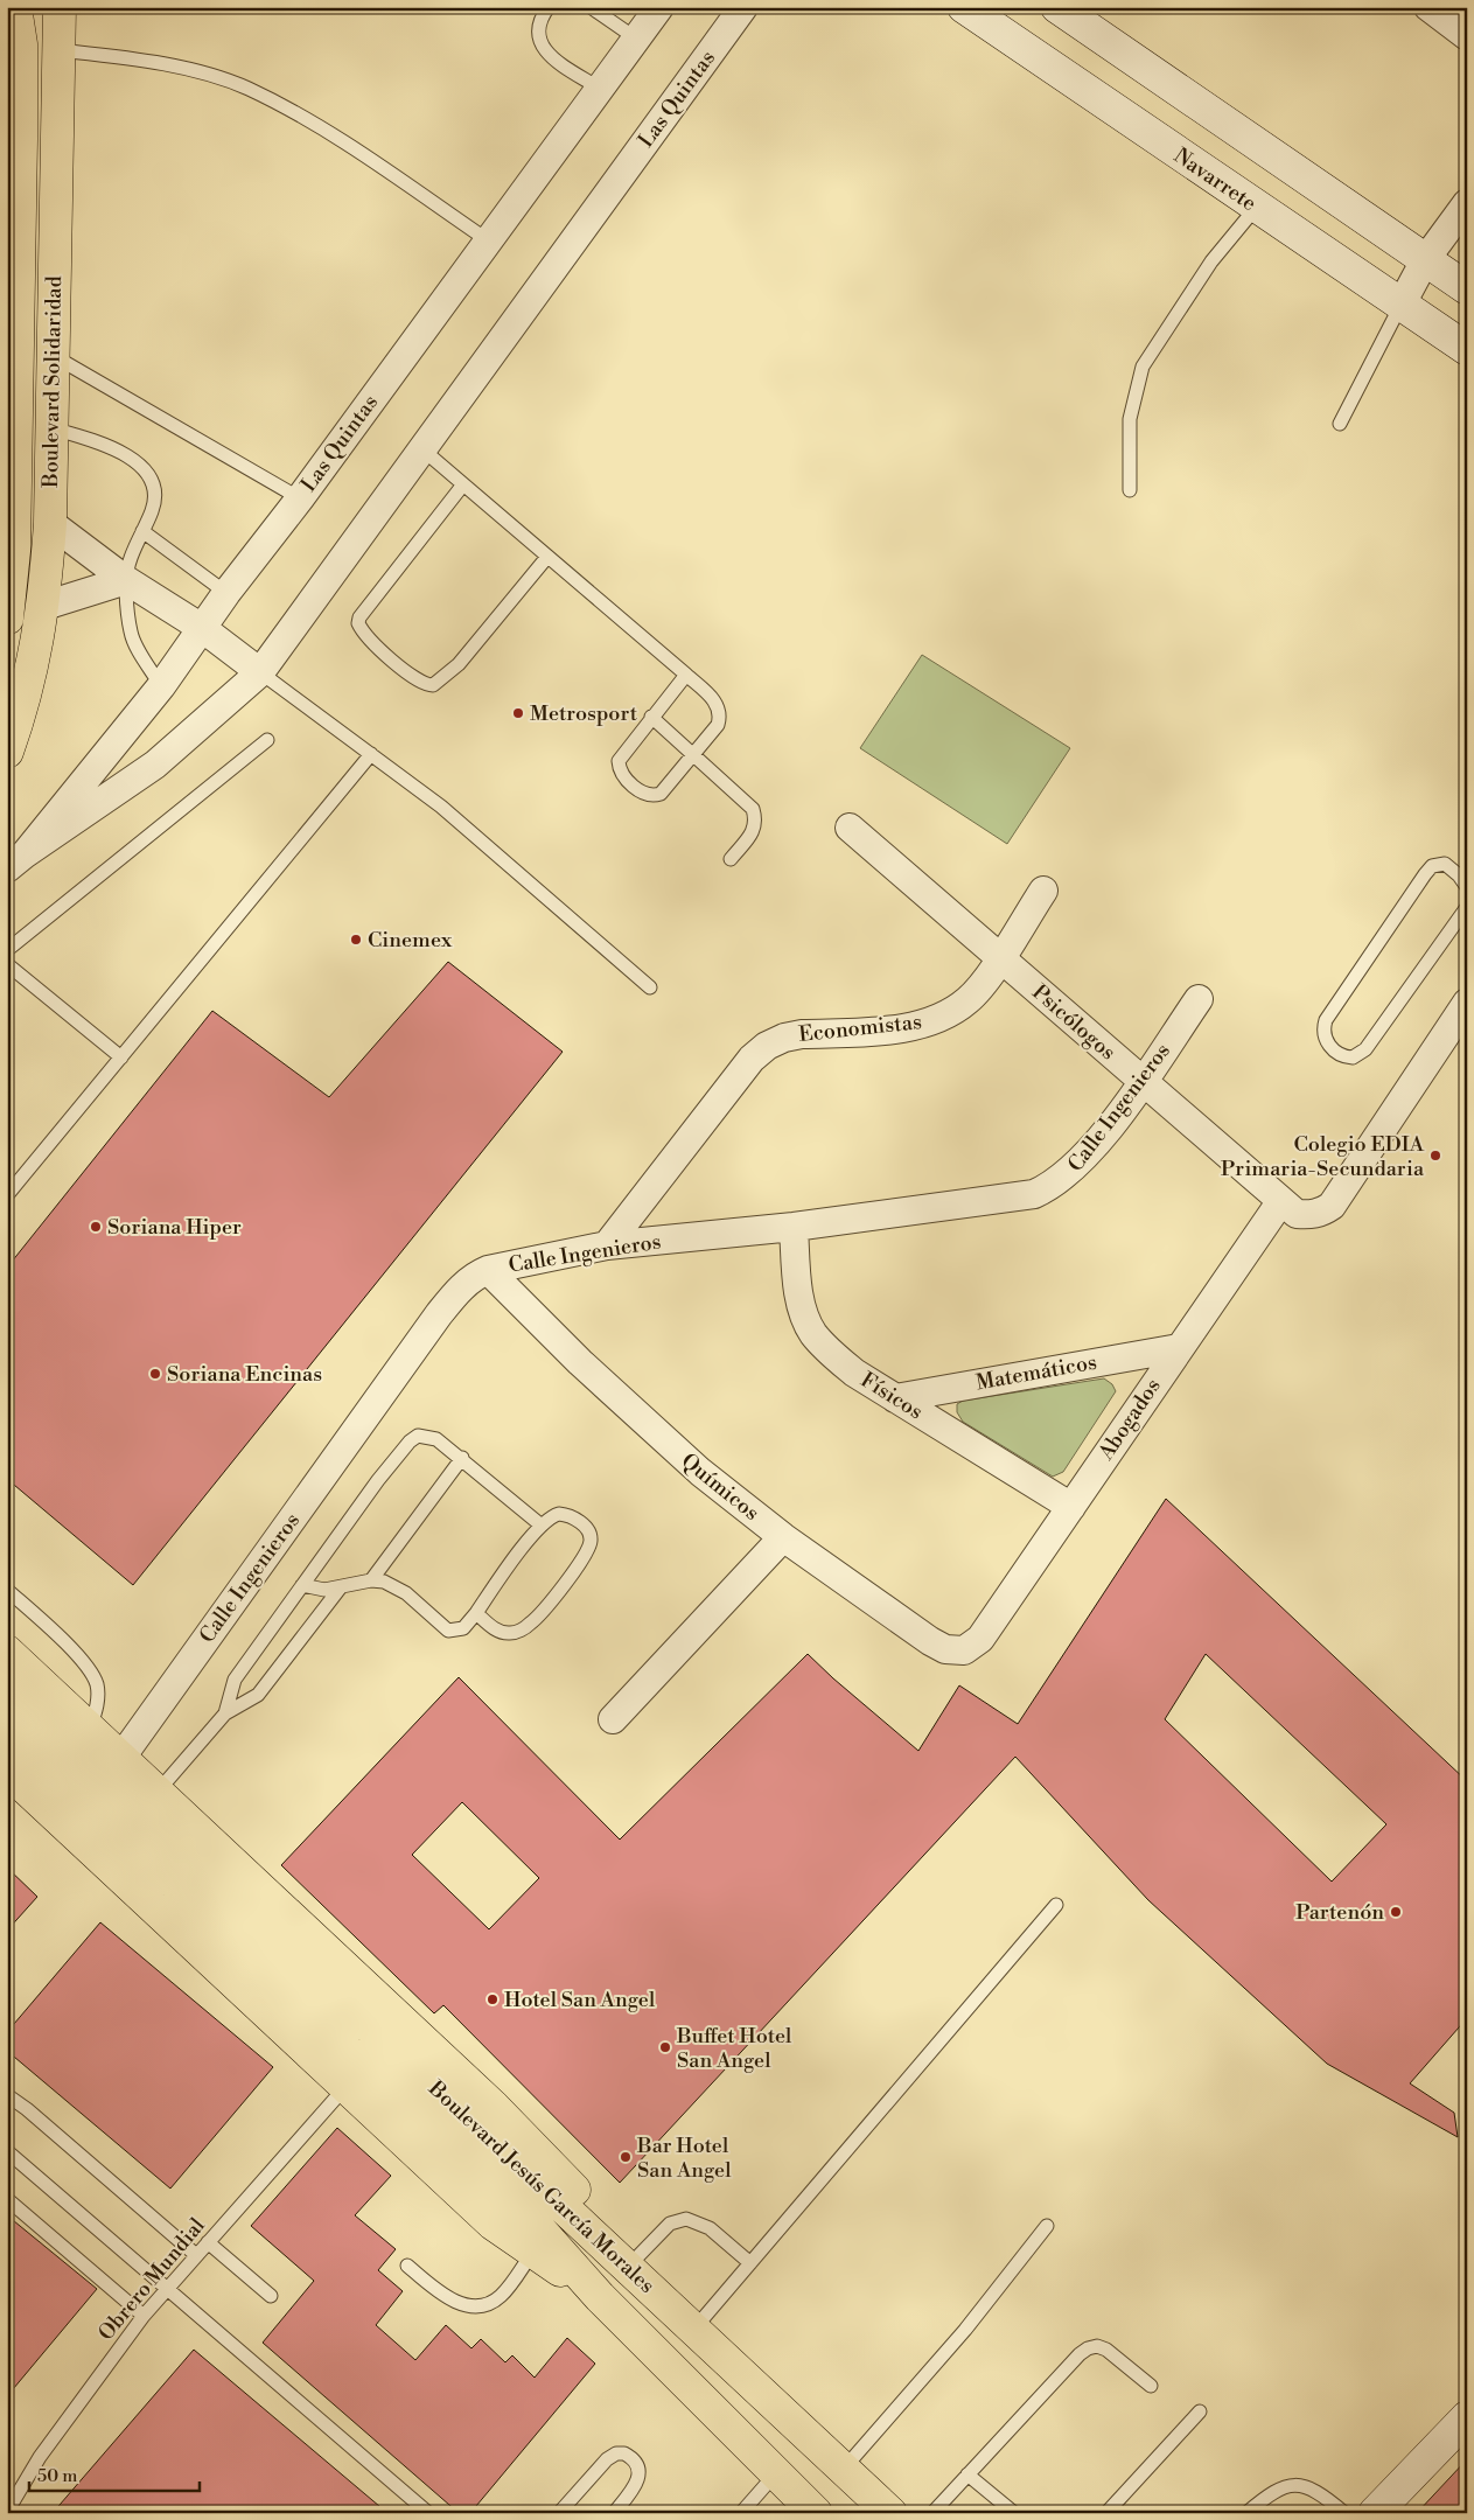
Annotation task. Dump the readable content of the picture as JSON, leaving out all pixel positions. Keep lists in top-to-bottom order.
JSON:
{
  "streets": {
    "main road": ["Navarrete", "Boulevard Solidaridad", "Boulevard Jesús García Morales"],
    "street": [
      "Las Quintas",
      "Psicólogos",
      "Economistas",
      "Calle Ingenieros",
      "Matemáticos",
      "Físicos",
      "Abogados",
      "Químicos"
    ],
    "lane": ["Obrero Mundial"]
  },
  "crossings": [
    ["Psicólogos", "Economistas"],
    ["Psicólogos", "Calle Ingenieros"],
    ["Psicólogos", "Abogados"],
    ["Economistas", "Calle Ingenieros"],
    ["Calle Ingenieros", "Físicos"],
    ["Calle Ingenieros", "Químicos"],
    ["Matemáticos", "Físicos"],
    ["Matemáticos", "Abogados"],
    ["Físicos", "Abogados"],
    ["Abogados", "Químicos"]
  ],
  "places": [
    "Metrosport",
    "Cinemex",
    "Colegio EDIA Primaria-Secundaria",
    "Soriana Hiper",
    "Soriana Encinas",
    "Partenón",
    "Hotel San Angel",
    "Buffet Hotel San Angel",
    "Bar Hotel San Angel"
  ],
  "scale_bar": "50 m"
}
